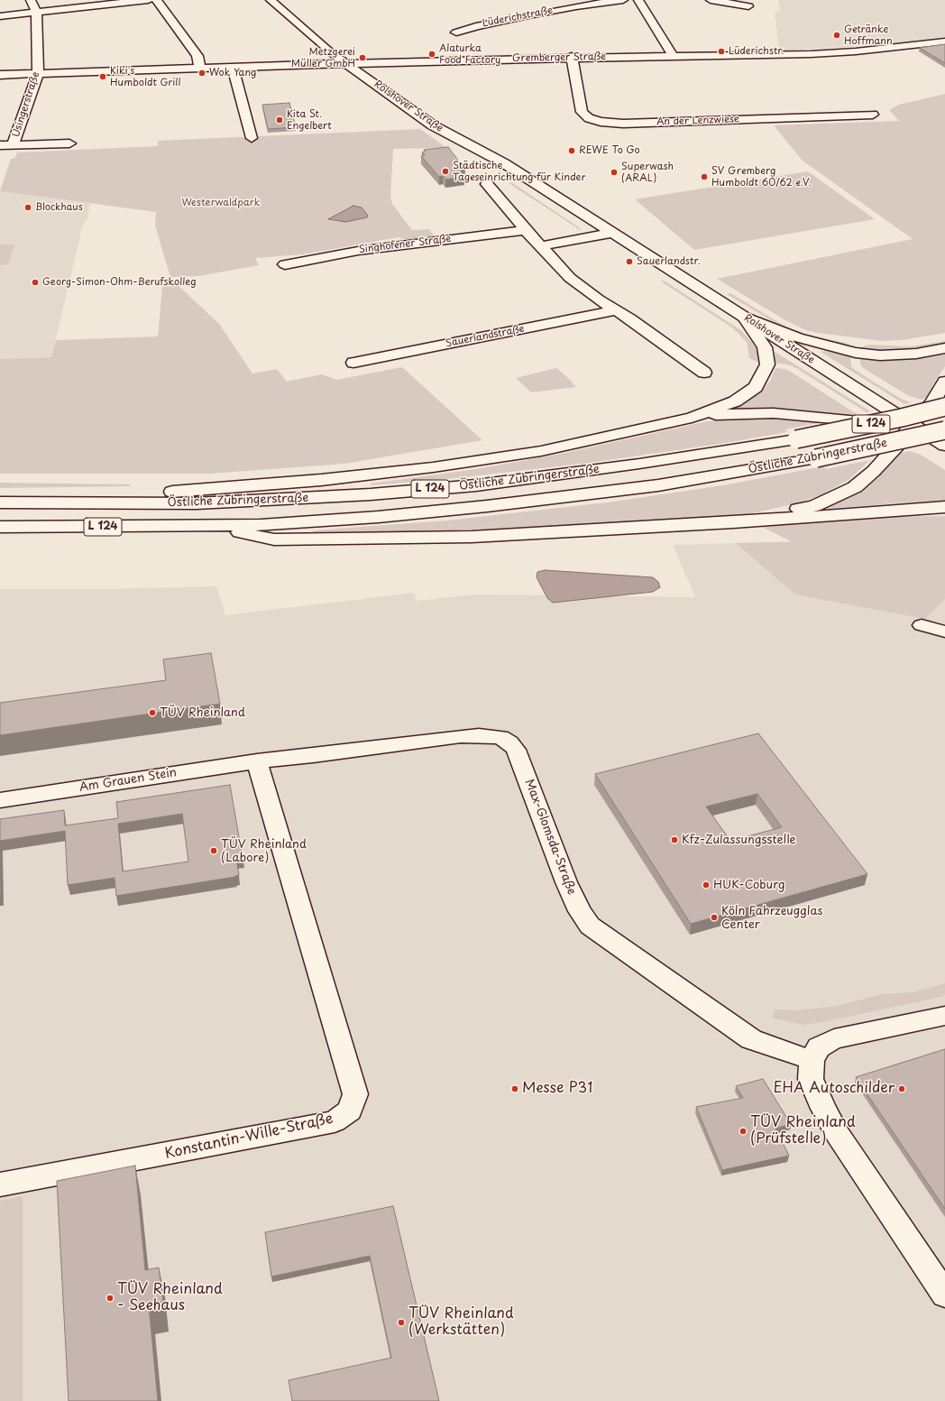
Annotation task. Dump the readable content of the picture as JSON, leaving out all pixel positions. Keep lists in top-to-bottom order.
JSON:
{
  "streets": {
    "main road": [
      "Lüderichstraße",
      "Gremberger Straße",
      "Usingerstraße",
      "Rolshover Straße",
      "An der Lenzwiese",
      "Singhofener Straße",
      "Sauerlandstraße",
      "L 124",
      "Östliche Zubringerstraße",
      "Am Grauen Stein",
      "Max-Glomsda-Straße",
      "Konstantin-Wille-Straße"
    ]
  },
  "crossings": [
    ["Gremberger Straße", "Usingerstraße"],
    ["Gremberger Straße", "Rolshover Straße"],
    ["Gremberger Straße", "An der Lenzwiese"],
    ["Am Grauen Stein", "Max-Glomsda-Straße"],
    ["Am Grauen Stein", "Konstantin-Wille-Straße"],
    ["Max-Glomsda-Straße", "Konstantin-Wille-Straße"]
  ],
  "parks": ["Westerwaldpark"],
  "places": [
    "Getränke Hoffmann",
    "Lüderichstr.",
    "Alaturka Food Factory",
    "Metzgerei Müller GmbH",
    "Wok Yang",
    "Kiki's Humboldt Grill",
    "Kita St. Engelbert",
    "REWE To Go",
    "Städtische Tageseinrichtung für Kinder",
    "Superwash (ARAL)",
    "SV Gremberg Humboldt 60/62 e.V.",
    "Blockhaus",
    "Sauerlandstr.",
    "Georg-Simon-Ohm-Berufskolleg",
    "TÜV Rheinland",
    "Kfz-Zulassungsstelle",
    "TÜV Rheinland (Labore)",
    "HUK-Coburg",
    "Köln Fahrzeugglas Center",
    "Messe P31",
    "EHA Autoschilder",
    "TÜV Rheinland (Prüfstelle)",
    "TÜV Rheinland - Seehaus",
    "TÜV Rheinland (Werkstätten)"
  ]
}
